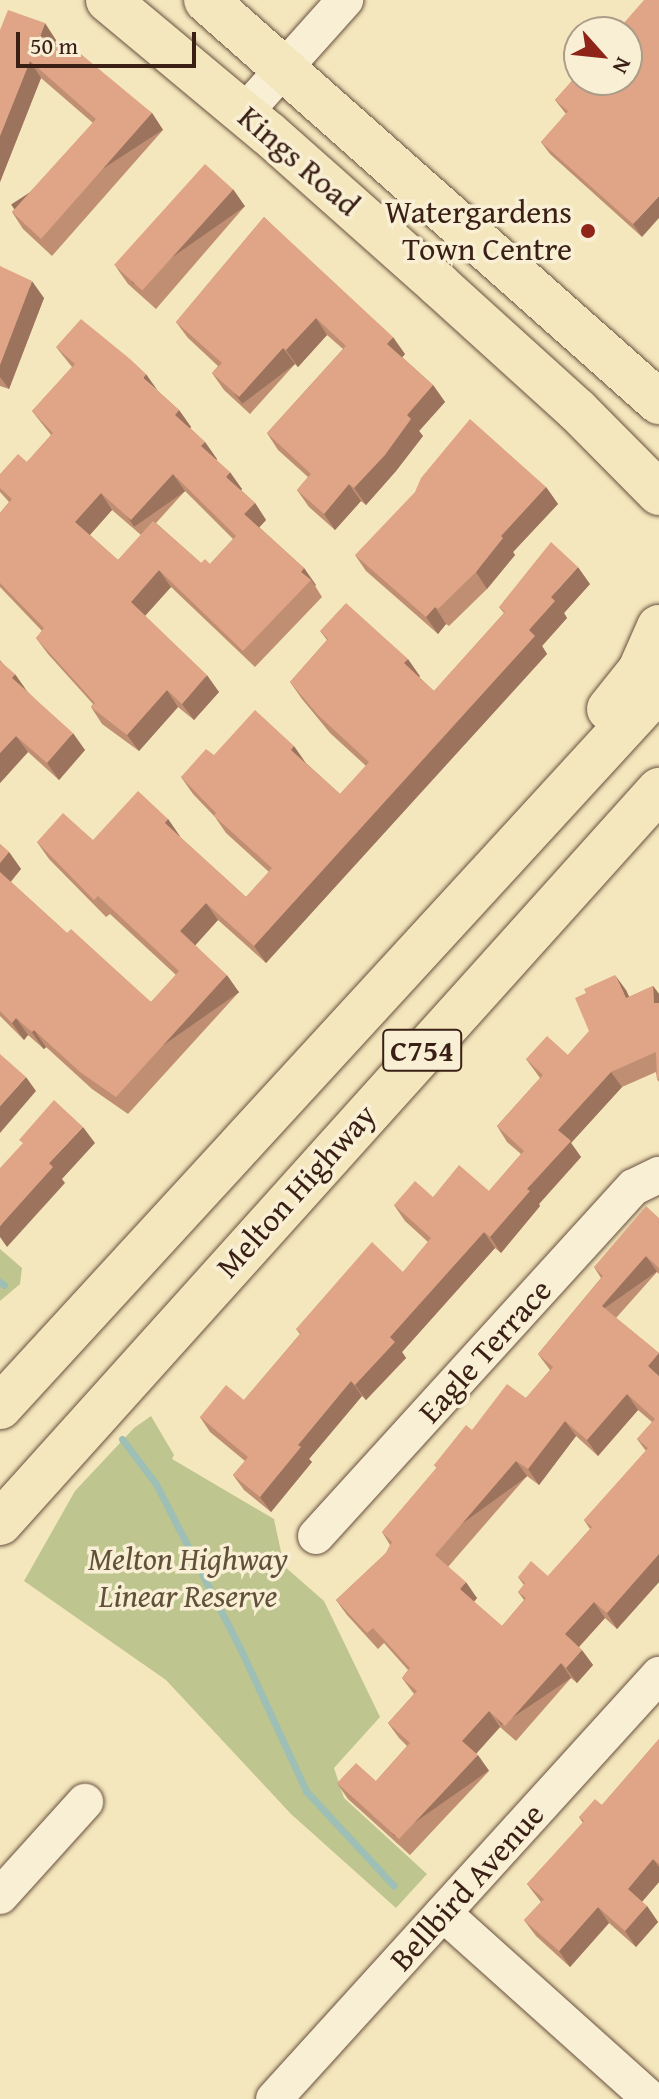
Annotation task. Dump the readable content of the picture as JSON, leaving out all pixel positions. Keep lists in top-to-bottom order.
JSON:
{
  "streets": {
    "main road": ["Kings Road", "C754", "Melton Highway"],
    "street": ["Eagle Terrace", "Bellbird Avenue"]
  },
  "parks": ["Melton Highway Linear Reserve"],
  "places": ["Watergardens Town Centre"],
  "scale_bar": "50 m",
  "north": "bottom right"
}
